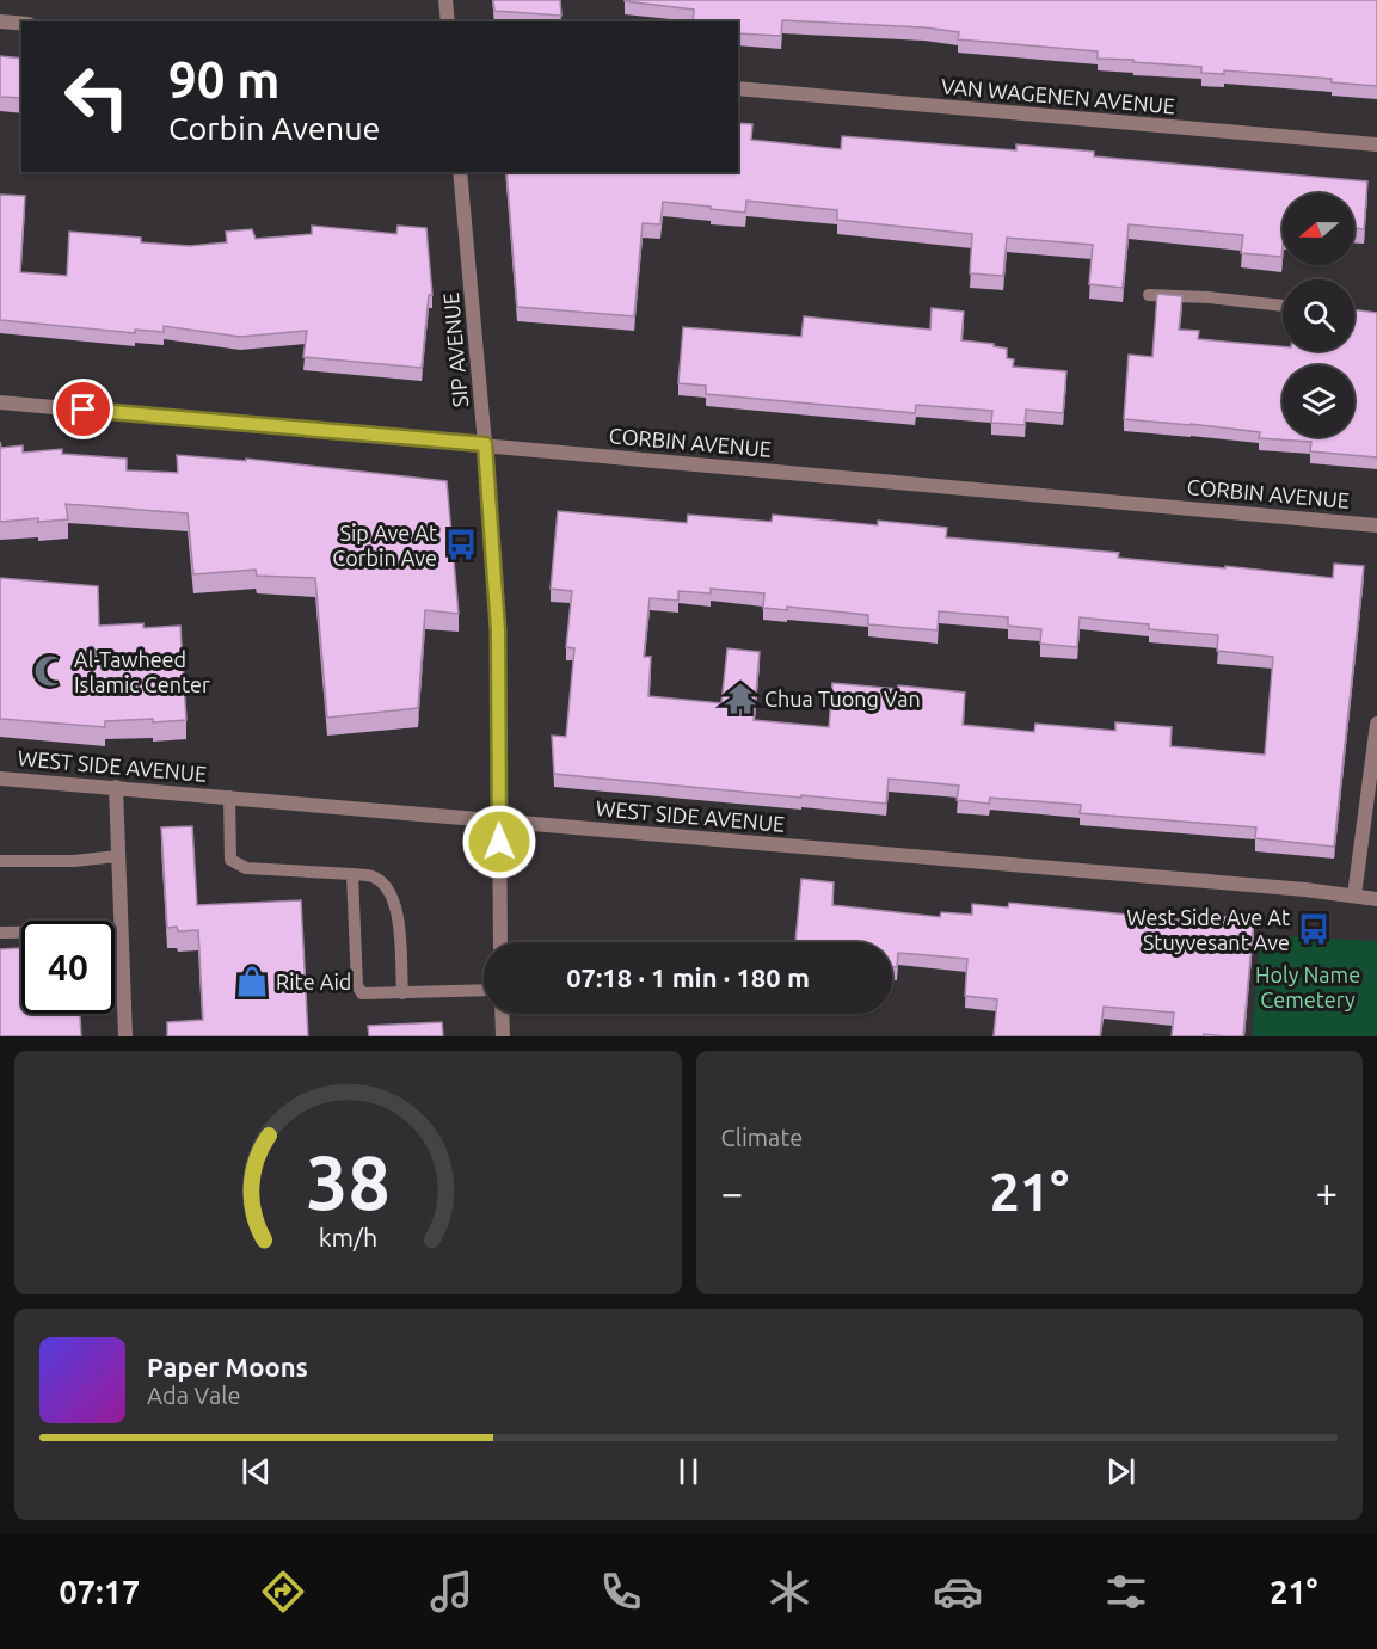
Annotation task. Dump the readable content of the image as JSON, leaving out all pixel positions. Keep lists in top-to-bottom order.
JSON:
{
  "streets": {
    "street": [
      "VAN WAGENEN AVENUE",
      "SIP AVENUE",
      "CORBIN AVENUE",
      "WEST SIDE AVENUE"
    ]
  },
  "crossings": [
    ["SIP AVENUE", "CORBIN AVENUE"],
    ["SIP AVENUE", "WEST SIDE AVENUE"]
  ],
  "parks": ["Holy Name Cemetery"],
  "places": {
    "bus stop": ["Sip Ave At Corbin Ave", "West Side Ave At Stuyvesant Ave"],
    "mosque": ["Al-Tawheed Islamic Center"],
    "temple": ["Chua Tuong Van"],
    "shop": ["Rite Aid"]
  },
  "north": "left",
  "page": {
    "turn": ["90 m", "Corbin Avenue"],
    "limit": "40",
    "trip": "07:18 · 1 min · 180 m",
    "tile": "Climate",
    "heat": ["−", "21°", "+"],
    "song": ["Paper Moons", "Ada Vale"],
    "tabs": ["07:17", "21°"],
    "gauge": ["38", "km/h"]
  }
}
